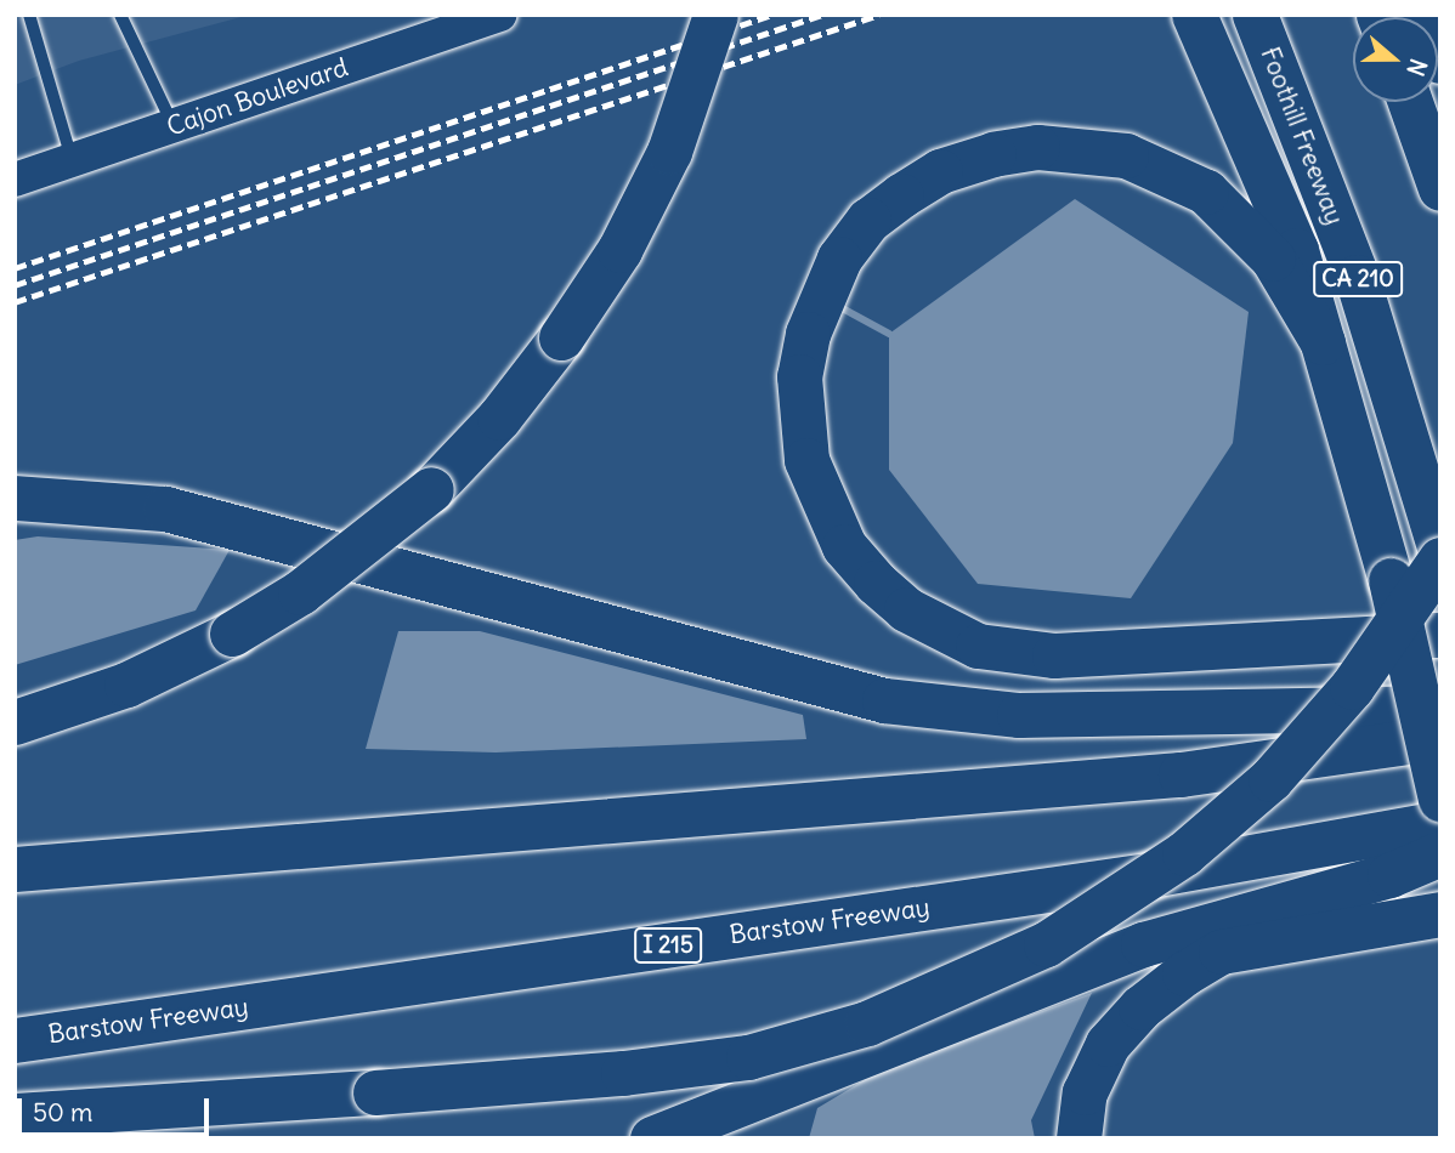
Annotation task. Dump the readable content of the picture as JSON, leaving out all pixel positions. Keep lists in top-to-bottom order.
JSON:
{
  "streets": {
    "highway": [
      "Foothill Freeway",
      "CA 210",
      "Barstow Freeway",
      "I 215"
    ],
    "main road": ["Cajon Boulevard"]
  },
  "scale_bar": "50 m",
  "north": "right"
}
